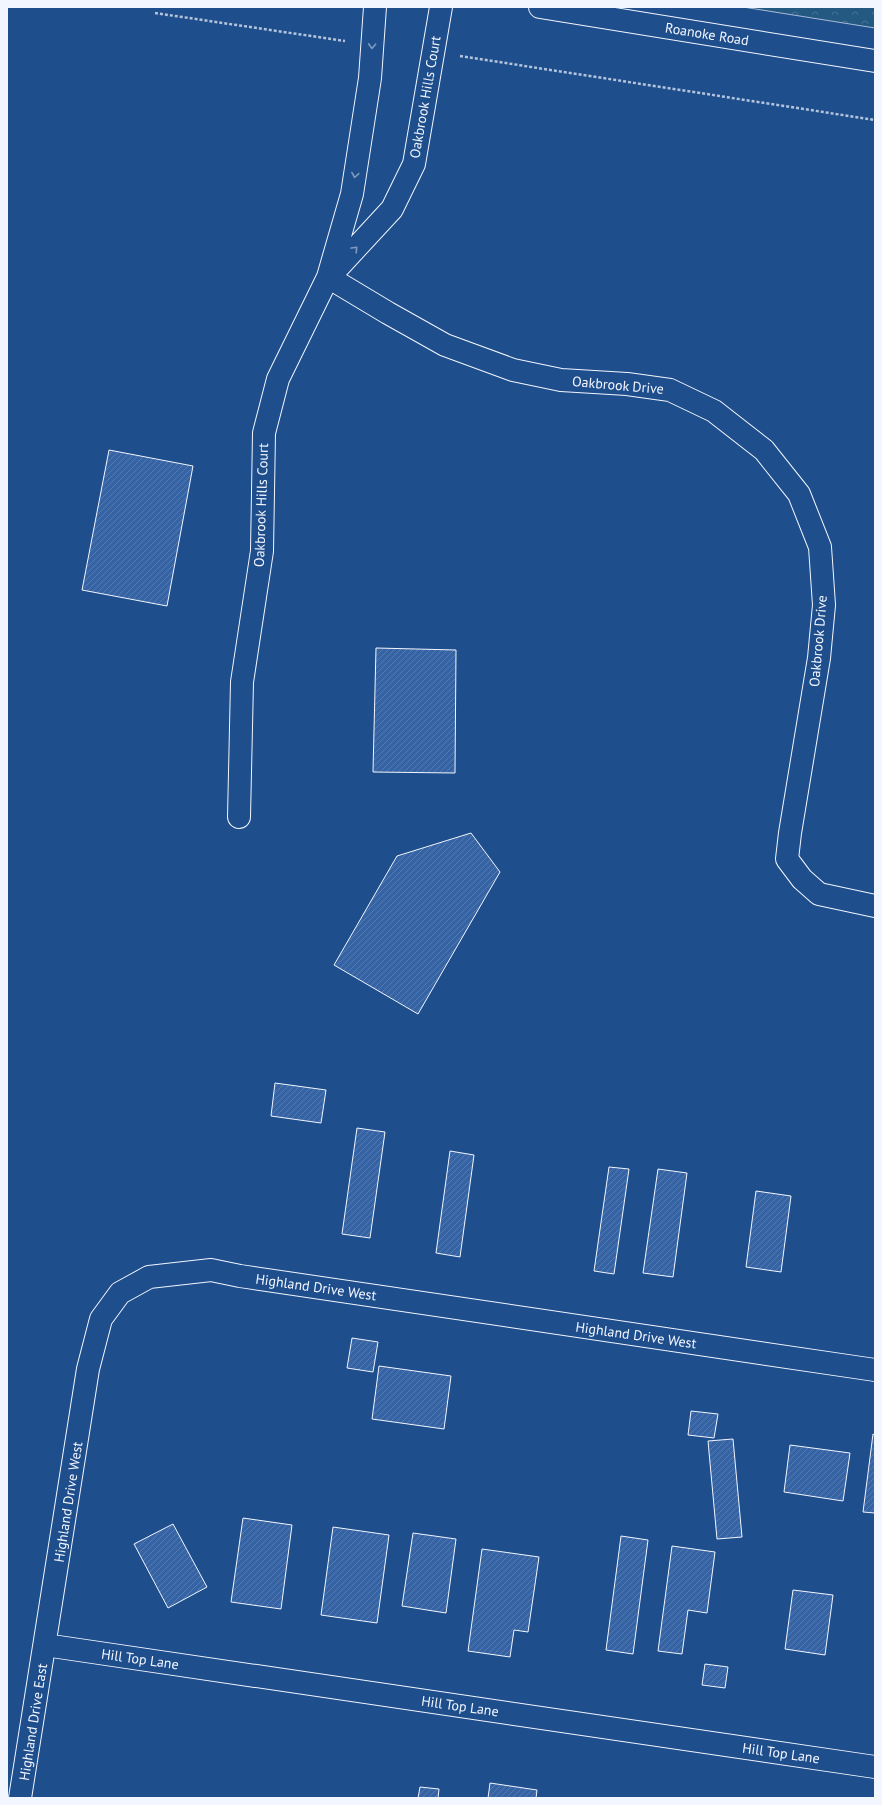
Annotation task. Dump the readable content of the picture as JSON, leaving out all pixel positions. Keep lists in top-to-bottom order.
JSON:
{
  "streets": {
    "street": [
      "Roanoke Road",
      "Oakbrook Hills Court",
      "Oakbrook Drive",
      "Highland Drive West",
      "Hill Top Lane",
      "Highland Drive East"
    ]
  },
  "crossings": [
    ["Oakbrook Hills Court", "Oakbrook Drive"],
    ["Highland Drive West", "Hill Top Lane"],
    ["Highland Drive West", "Highland Drive East"],
    ["Hill Top Lane", "Highland Drive East"]
  ]
}
